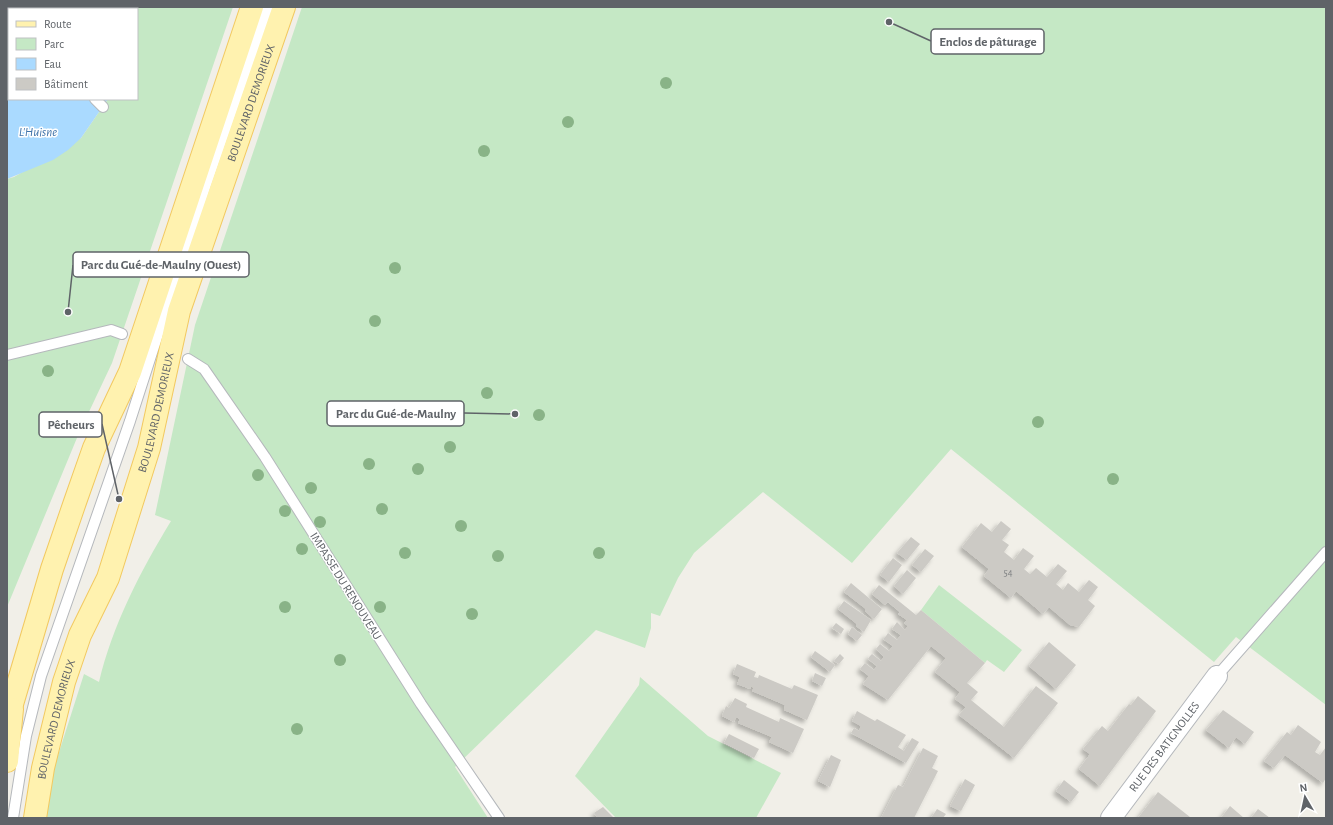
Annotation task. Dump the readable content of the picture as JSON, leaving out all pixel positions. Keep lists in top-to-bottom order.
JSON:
{
  "streets": {
    "main road": ["BOULEVARD DEMORIEUX"],
    "street": ["RUE DES BATIGNOLLES"],
    "lane": ["IMPASSE DU RENOUVEAU"]
  },
  "water": ["L'Huisne"],
  "places": [
    "Enclos de pâturage",
    "Parc du Gué-de-Maulny (Ouest)",
    "Parc du Gué-de-Maulny",
    "Pêcheurs"
  ],
  "house_numbers": ["54"],
  "legend": [
    "Route",
    "Parc",
    "Eau",
    "Bâtiment"
  ],
  "north": "top"
}
